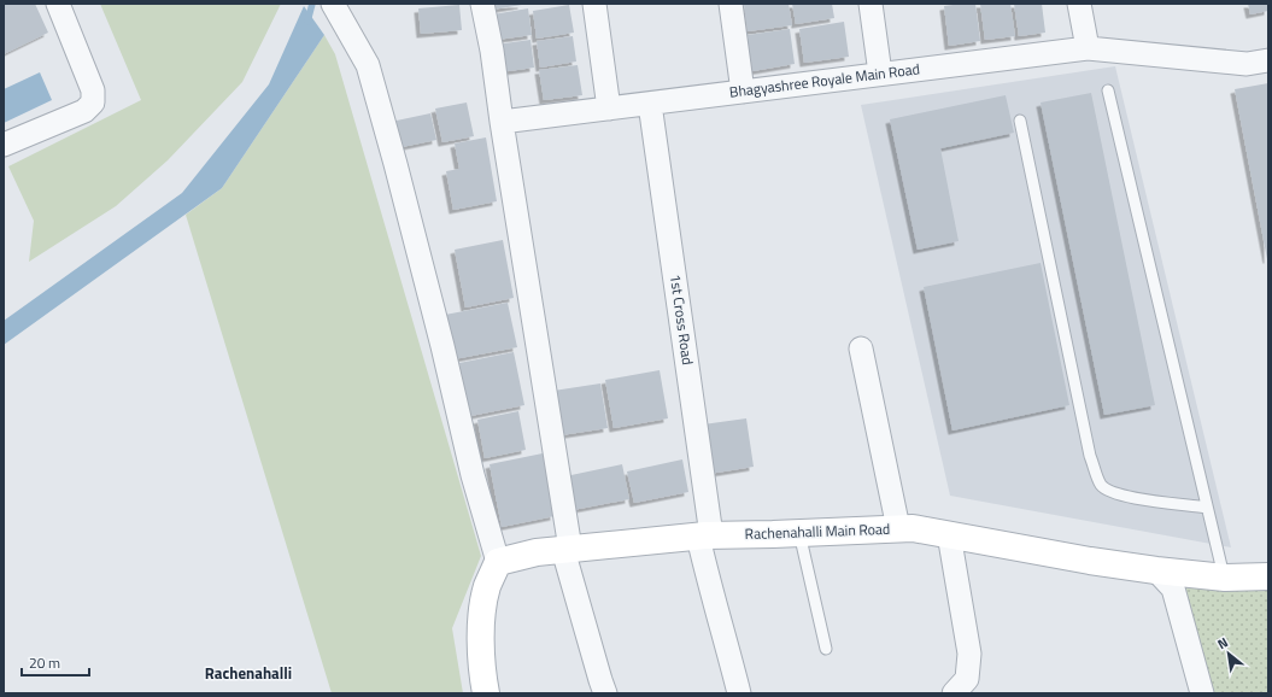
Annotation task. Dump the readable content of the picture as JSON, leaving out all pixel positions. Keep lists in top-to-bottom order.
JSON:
{
  "streets": {
    "street": ["Bhagyashree Royale Main Road", "1st Cross Road", "Rachenahalli Main Road"]
  },
  "crossings": [
    ["Bhagyashree Royale Main Road", "1st Cross Road"],
    ["1st Cross Road", "Rachenahalli Main Road"]
  ],
  "districts": ["Rachenahalli"],
  "scale_bar": "20 m",
  "north": "top left"
}
